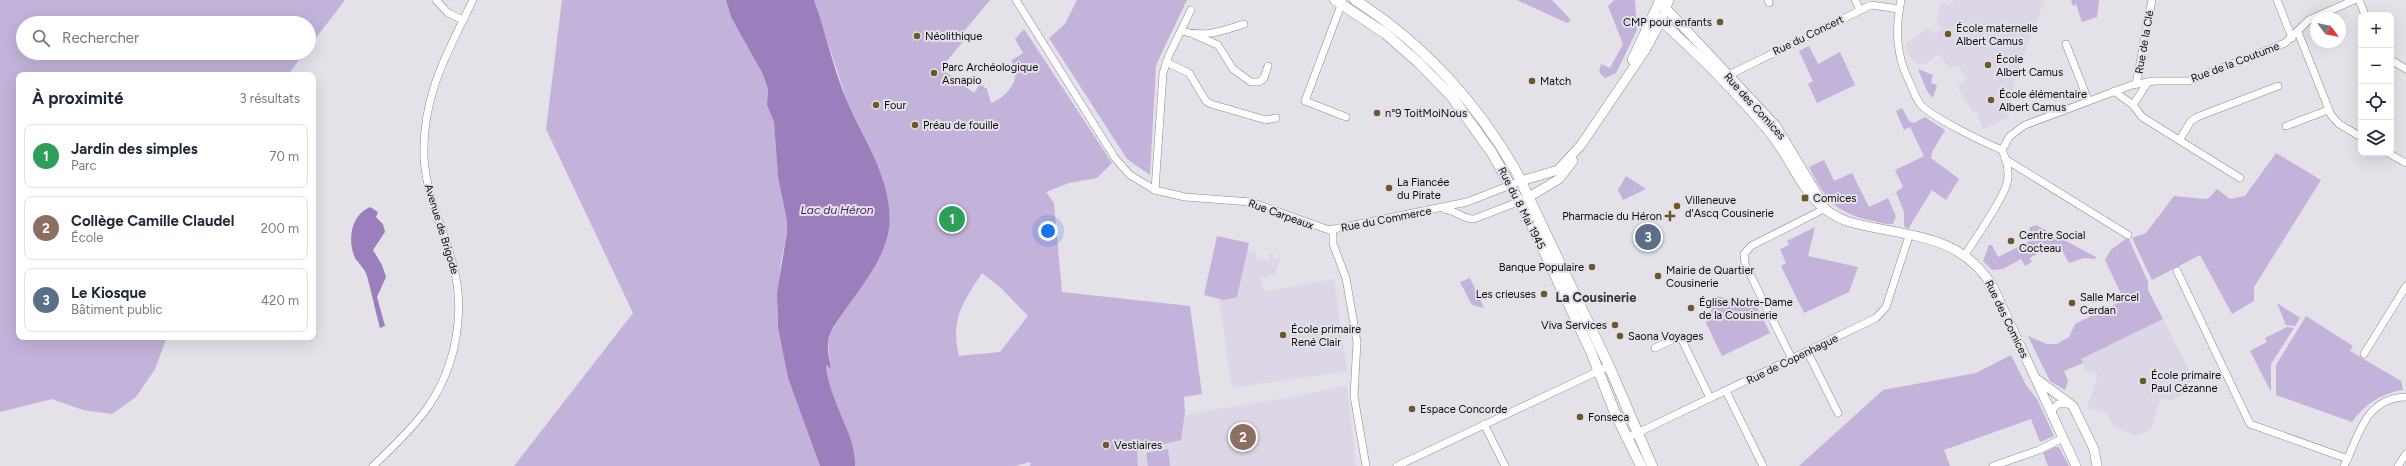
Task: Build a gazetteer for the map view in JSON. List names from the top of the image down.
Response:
{
  "streets": {
    "main road": ["Rue du 8 Mai 1945"],
    "street": [
      "Rue du Concert",
      "Rue de la Clé",
      "Rue de la Coutume",
      "Rue des Comices",
      "Rue Carpeaux",
      "Rue du Commerce",
      "Avenue de Brigode",
      "Rue de Copenhague"
    ]
  },
  "crossings": [
    ["Rue du Concert", "Rue des Comices"],
    ["Rue de la Clé", "Rue de la Coutume"],
    ["Rue des Comices", "Rue de Copenhague"],
    ["Rue du 8 Mai 1945", "Rue du Commerce"],
    ["Rue du 8 Mai 1945", "Rue de Copenhague"],
    ["Rue Carpeaux", "Rue du Commerce"]
  ],
  "districts": ["La Cousinerie"],
  "water": ["Lac du Héron"],
  "places": {
    "other": [
      "CMP pour enfants",
      "École maternelle Albert Camus",
      "Néolithique",
      "École Albert Camus",
      "Parc Archéologique Asnapio",
      "Match",
      "École élémentaire Albert Camus",
      "Four",
      "n°9 ToitMoiNous",
      "Préau de fouille",
      "La Fiancée du Pirate",
      "Villeneuve d'Ascq Cousinerie",
      "Centre Social Cocteau",
      "Banque Populaire",
      "Mairie de Quartier Cousinerie",
      "Les crieuses",
      "Salle Marcel Cerdan",
      "Église Notre-Dame de la Cousinerie",
      "Viva Services",
      "École primaire René Clair",
      "Saona Voyages",
      "École primaire Paul Cézanne",
      "Espace Concorde",
      "Fonseca",
      "Vestiaires"
    ],
    "transit": ["Comices"],
    "health": ["Pharmacie du Héron"]
  },
  "north": "bottom right",
  "page": {
    "map_buttons": ["+", "−"],
    "search": "Rechercher",
    "heading": ["À proximité", "3 résultats"],
    "list": [
      {
        "mark": "1",
        "name": "Jardin des simples",
        "note": "Parc",
        "value": "70 m"
      },
      {
        "mark": "2",
        "name": "Collège Camille Claudel",
        "note": "École",
        "value": "200 m"
      },
      {
        "mark": "3",
        "name": "Le Kiosque",
        "note": "Bâtiment public",
        "value": "420 m"
      }
    ],
    "pins": ["1", "3", "2"]
  }
}
